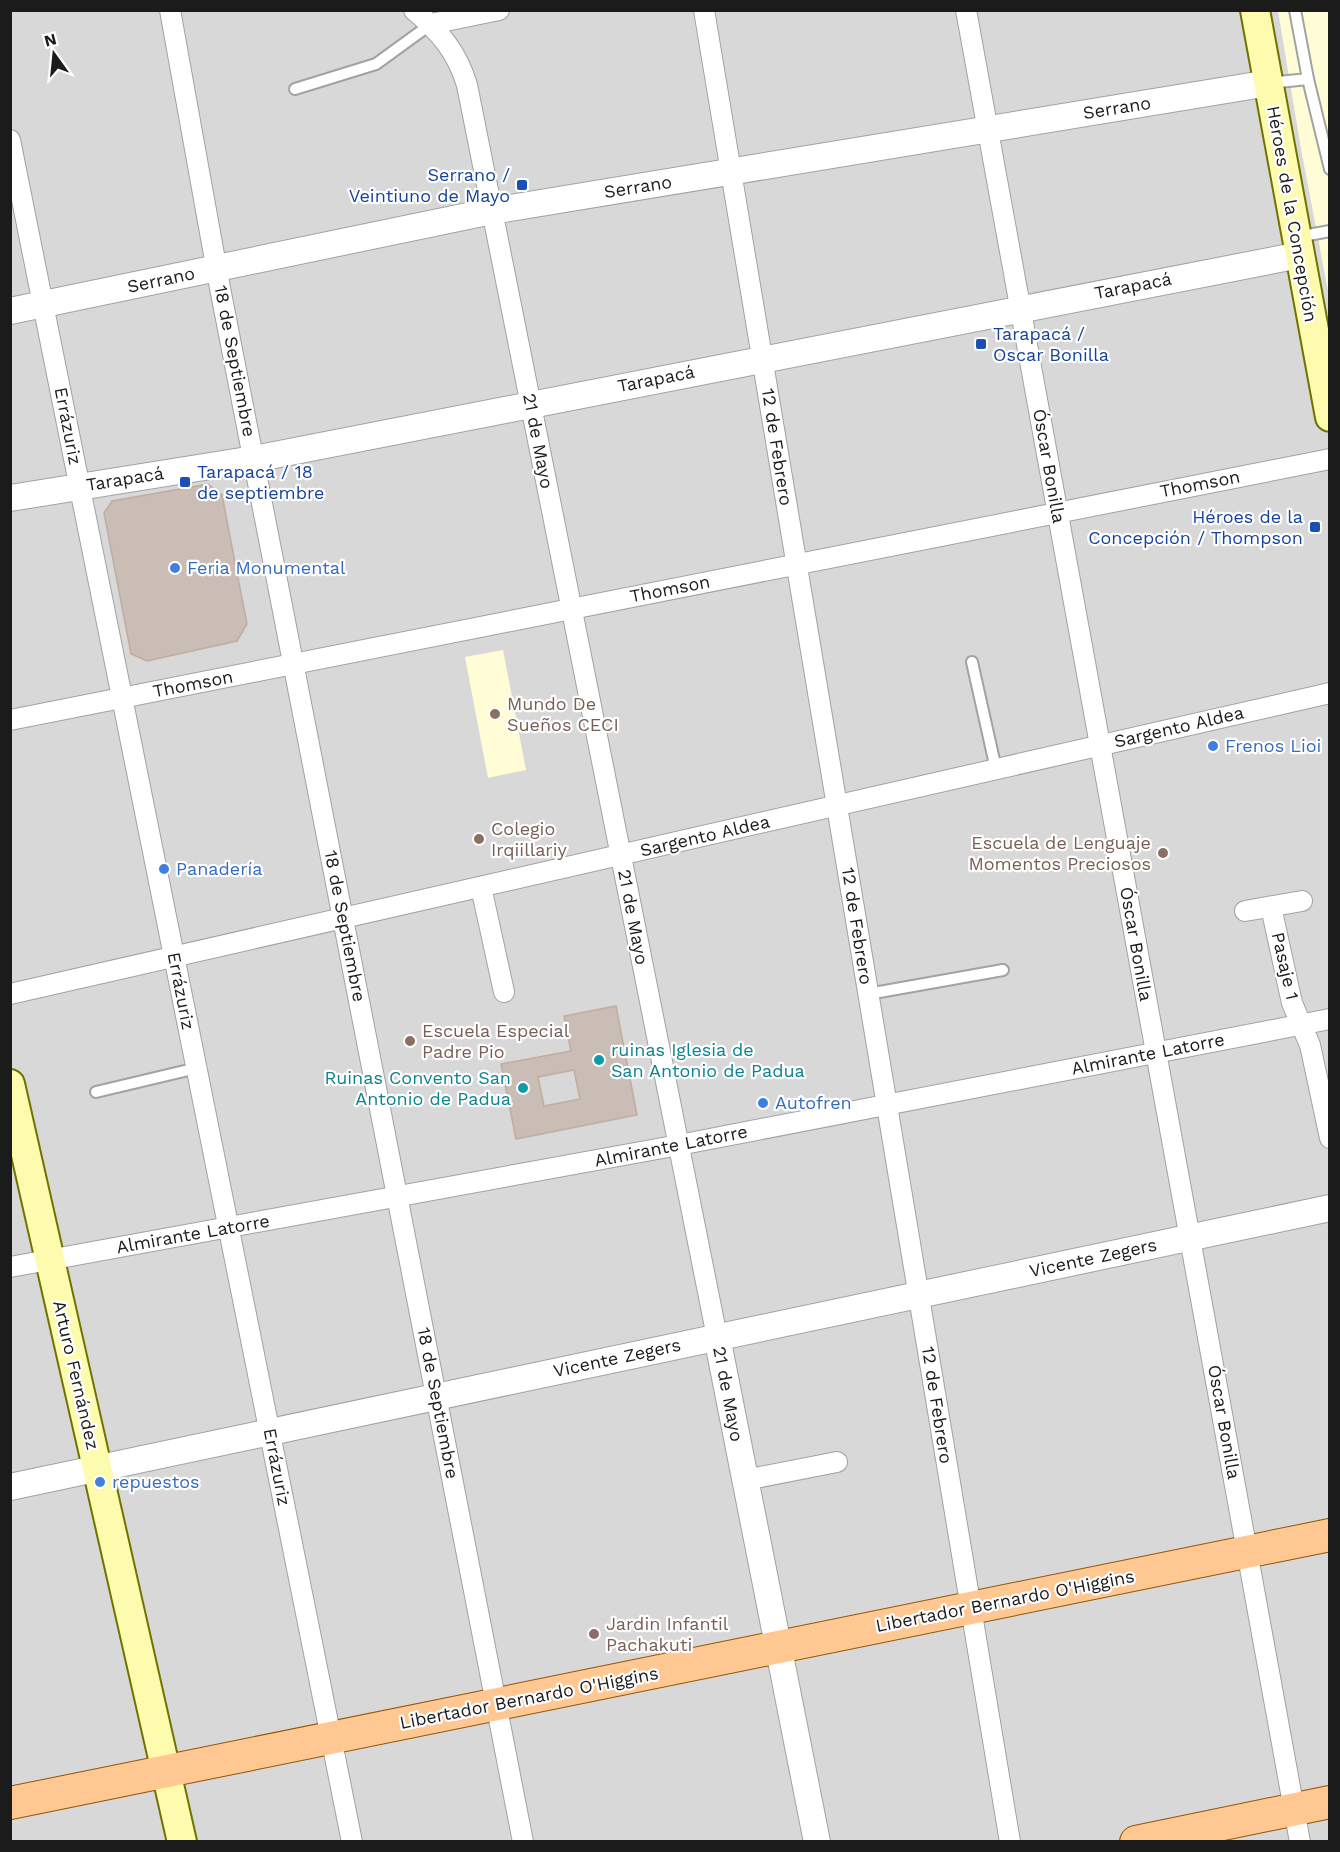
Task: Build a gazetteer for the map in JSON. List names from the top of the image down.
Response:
{
  "streets": {
    "main road": ["Héroes de la Concepción", "Arturo Fernández", "Libertador Bernardo O'Higgins"],
    "street": [
      "Serrano",
      "Tarapacá",
      "18 de Septiembre",
      "Errázuriz",
      "21 de Mayo",
      "12 de Febrero",
      "Óscar Bonilla",
      "Thomson",
      "Sargento Aldea",
      "Pasaje 1",
      "Almirante Latorre",
      "Vicente Zegers"
    ]
  },
  "crossings": [
    ["Serrano", "Héroes de la Concepción"],
    ["Serrano", "18 de Septiembre"],
    ["Serrano", "Errázuriz"],
    ["Serrano", "21 de Mayo"],
    ["Serrano", "12 de Febrero"],
    ["Serrano", "Óscar Bonilla"],
    ["Héroes de la Concepción", "Tarapacá"],
    ["Tarapacá", "18 de Septiembre"],
    ["Tarapacá", "Errázuriz"],
    ["Tarapacá", "21 de Mayo"],
    ["Tarapacá", "12 de Febrero"],
    ["Tarapacá", "Óscar Bonilla"],
    ["18 de Septiembre", "Thomson"],
    ["18 de Septiembre", "Sargento Aldea"],
    ["18 de Septiembre", "Almirante Latorre"],
    ["18 de Septiembre", "Vicente Zegers"],
    ["18 de Septiembre", "Libertador Bernardo O'Higgins"],
    ["Errázuriz", "Thomson"],
    ["Errázuriz", "Sargento Aldea"],
    ["Errázuriz", "Almirante Latorre"],
    ["Errázuriz", "Vicente Zegers"],
    ["Errázuriz", "Libertador Bernardo O'Higgins"],
    ["21 de Mayo", "Thomson"],
    ["21 de Mayo", "Sargento Aldea"],
    ["21 de Mayo", "Almirante Latorre"],
    ["21 de Mayo", "Vicente Zegers"],
    ["21 de Mayo", "Libertador Bernardo O'Higgins"],
    ["12 de Febrero", "Thomson"],
    ["12 de Febrero", "Sargento Aldea"],
    ["12 de Febrero", "Almirante Latorre"],
    ["12 de Febrero", "Vicente Zegers"],
    ["12 de Febrero", "Libertador Bernardo O'Higgins"],
    ["Óscar Bonilla", "Thomson"],
    ["Óscar Bonilla", "Sargento Aldea"],
    ["Óscar Bonilla", "Almirante Latorre"],
    ["Óscar Bonilla", "Vicente Zegers"],
    ["Óscar Bonilla", "Libertador Bernardo O'Higgins"],
    ["Pasaje 1", "Almirante Latorre"],
    ["Almirante Latorre", "Arturo Fernández"],
    ["Vicente Zegers", "Arturo Fernández"],
    ["Arturo Fernández", "Libertador Bernardo O'Higgins"]
  ],
  "places": {
    "transit": [
      "Serrano / Veintiuno de Mayo",
      "Tarapacá / Oscar Bonilla",
      "Tarapacá / 18 de septiembre",
      "Héroes de la Concepción / Thompson"
    ],
    "other": [
      "Feria Monumental",
      "Mundo De Sueños CECI",
      "Frenos Lioi",
      "Colegio Irqiillariy",
      "Escuela de Lenguaje Momentos Preciosos",
      "Panadería",
      "Escuela Especial Padre Pio",
      "ruinas Iglesia de San Antonio de Padua",
      "Ruinas Convento San Antonio de Padua",
      "Autofren",
      "repuestos",
      "Jardin Infantil Pachakuti"
    ]
  },
  "north": "top"
}
